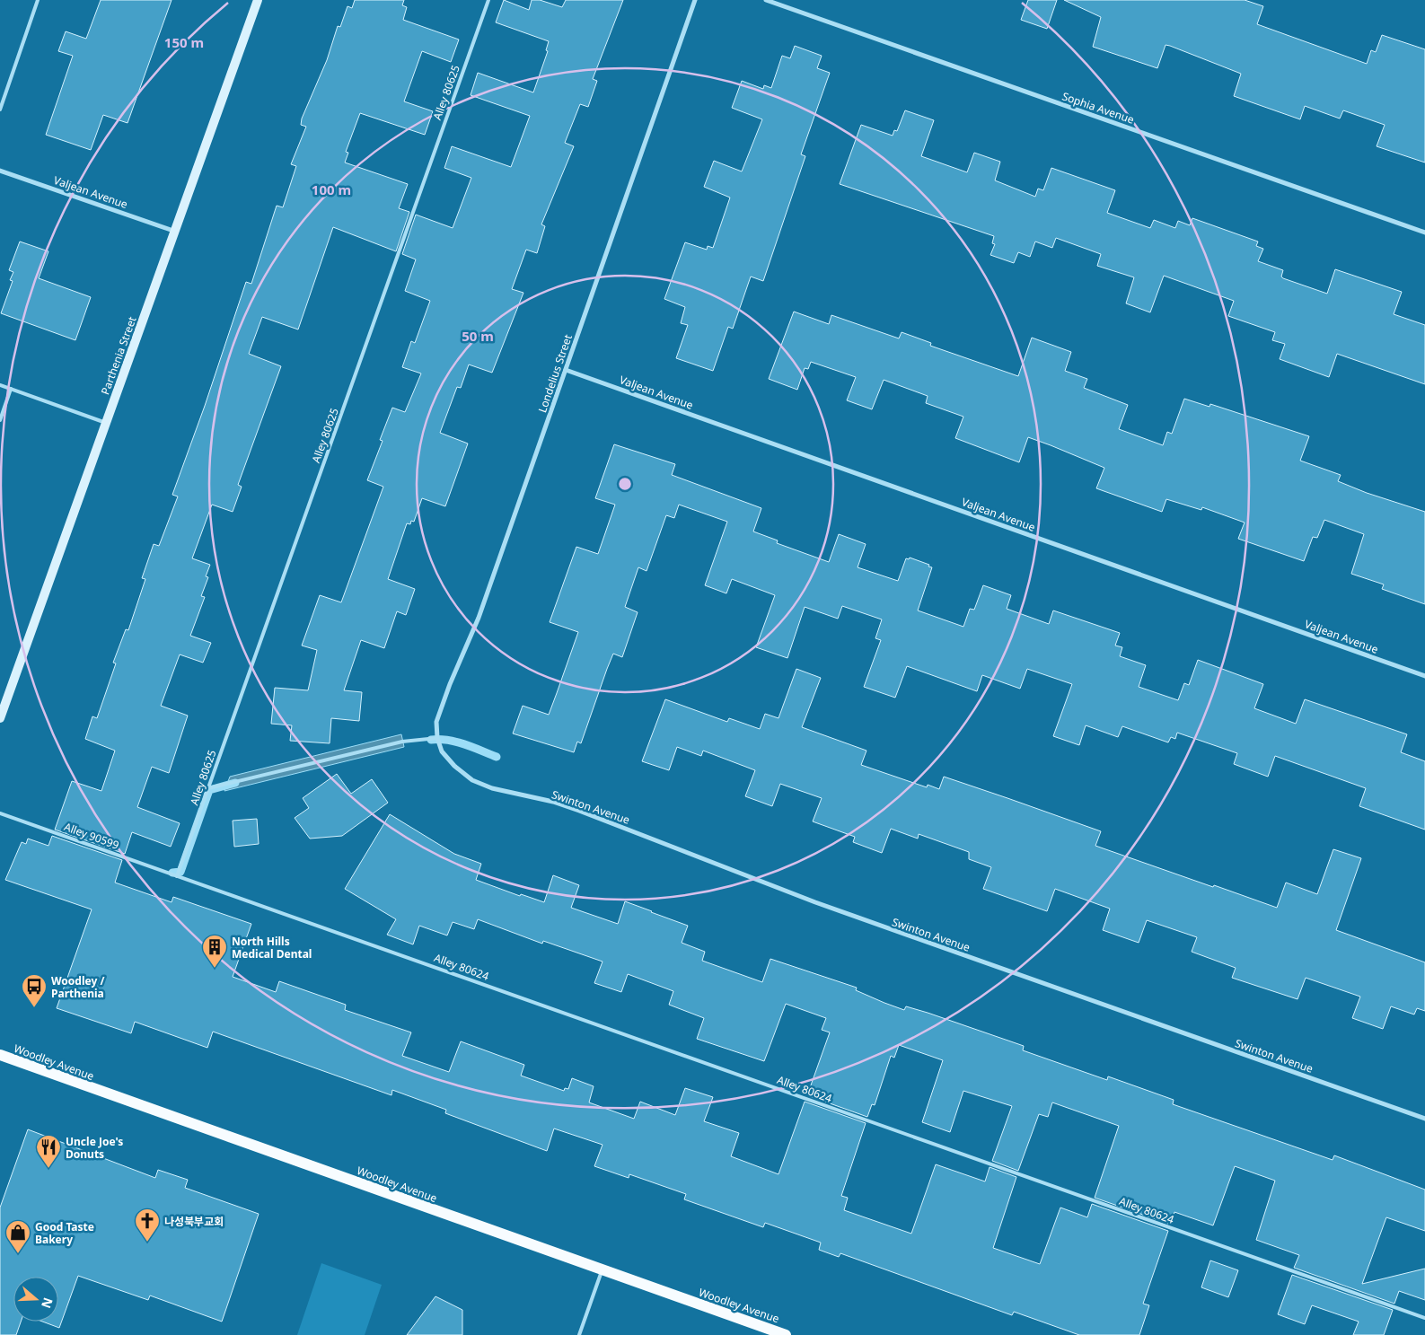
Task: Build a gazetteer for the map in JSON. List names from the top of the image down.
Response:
{
  "streets": {
    "main road": ["Parthenia Street", "Woodley Avenue"],
    "street": [
      "Sophia Avenue",
      "Valjean Avenue",
      "Londelius Street",
      "Swinton Avenue"
    ],
    "lane": ["Alley 80625", "Alley 90599", "Alley 80624"]
  },
  "crossings": [
    ["Alley 80625", "Alley 90599"],
    ["Alley 80625", "Alley 80624"],
    ["Valjean Avenue", "Parthenia Street"],
    ["Valjean Avenue", "Londelius Street"],
    ["Londelius Street", "Swinton Avenue"],
    ["Alley 90599", "Alley 80624"]
  ],
  "places": {
    "building": ["North Hills Medical Dental"],
    "bus stop": ["Woodley / Parthenia"],
    "restaurant": ["Uncle Joe's Donuts"],
    "church": ["나성북부교회"],
    "shop": ["Good Taste Bakery"]
  },
  "north": "right",
  "rings": ["150 m", "100 m", "50 m"]
}
